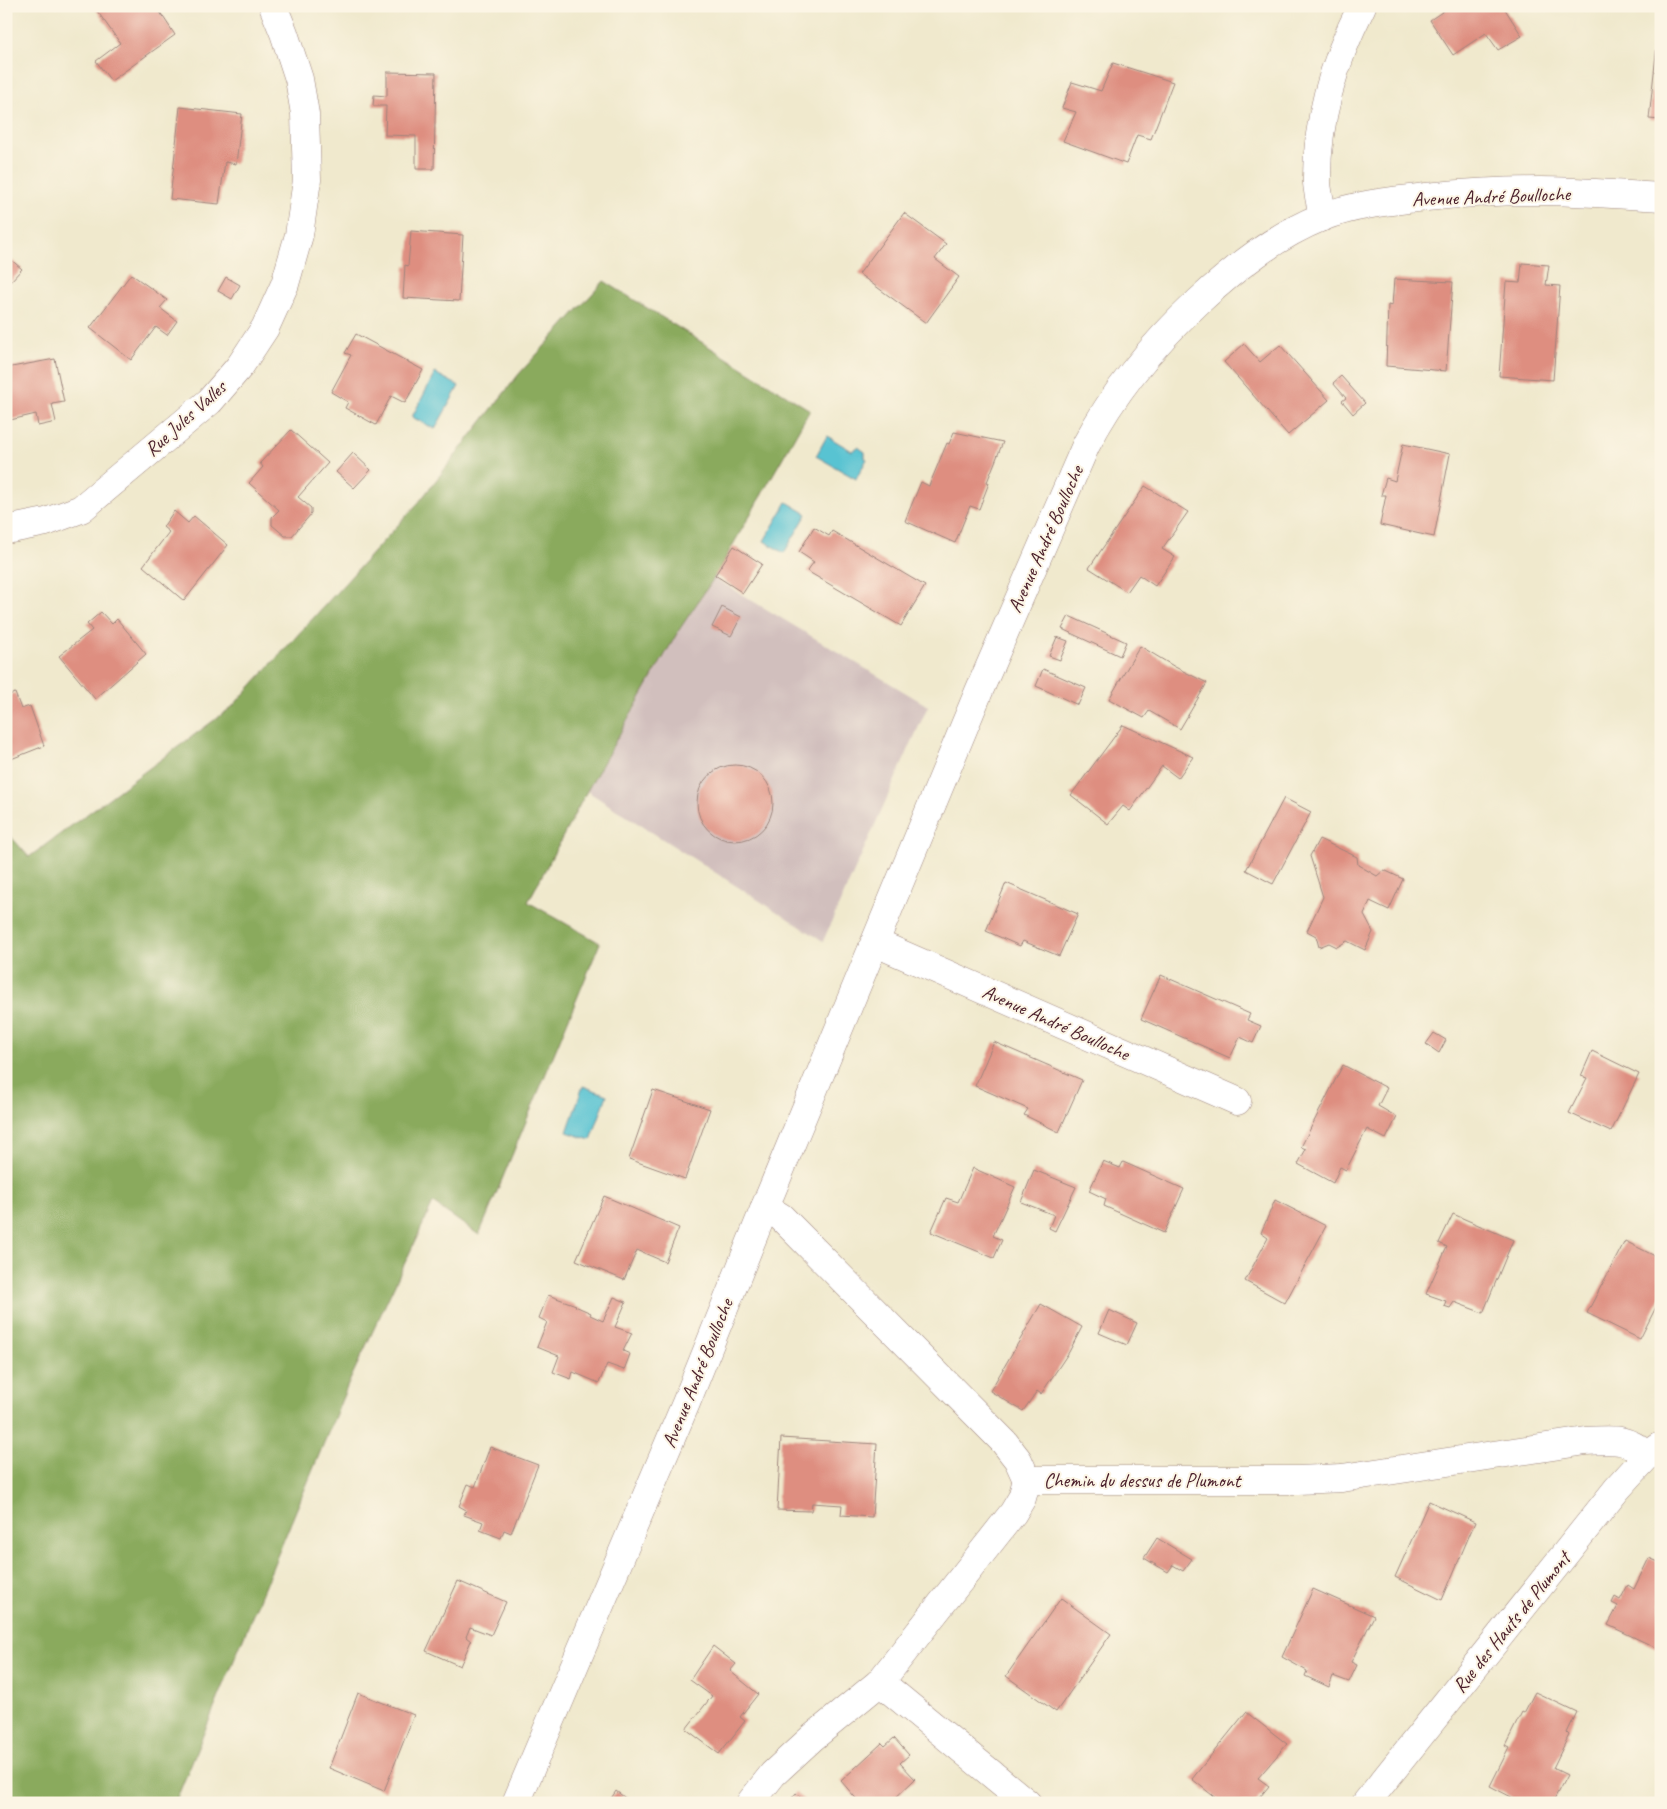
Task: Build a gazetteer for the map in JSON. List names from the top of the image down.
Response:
{
  "streets": {
    "street": [
      "Avenue André Boulloche",
      "Rue Jules Valles",
      "Chemin du dessus de Plumont",
      "Rue des Hauts de Plumont"
    ]
  },
  "crossings": [
    ["Chemin du dessus de Plumont", "Rue des Hauts de Plumont"]
  ]
}
